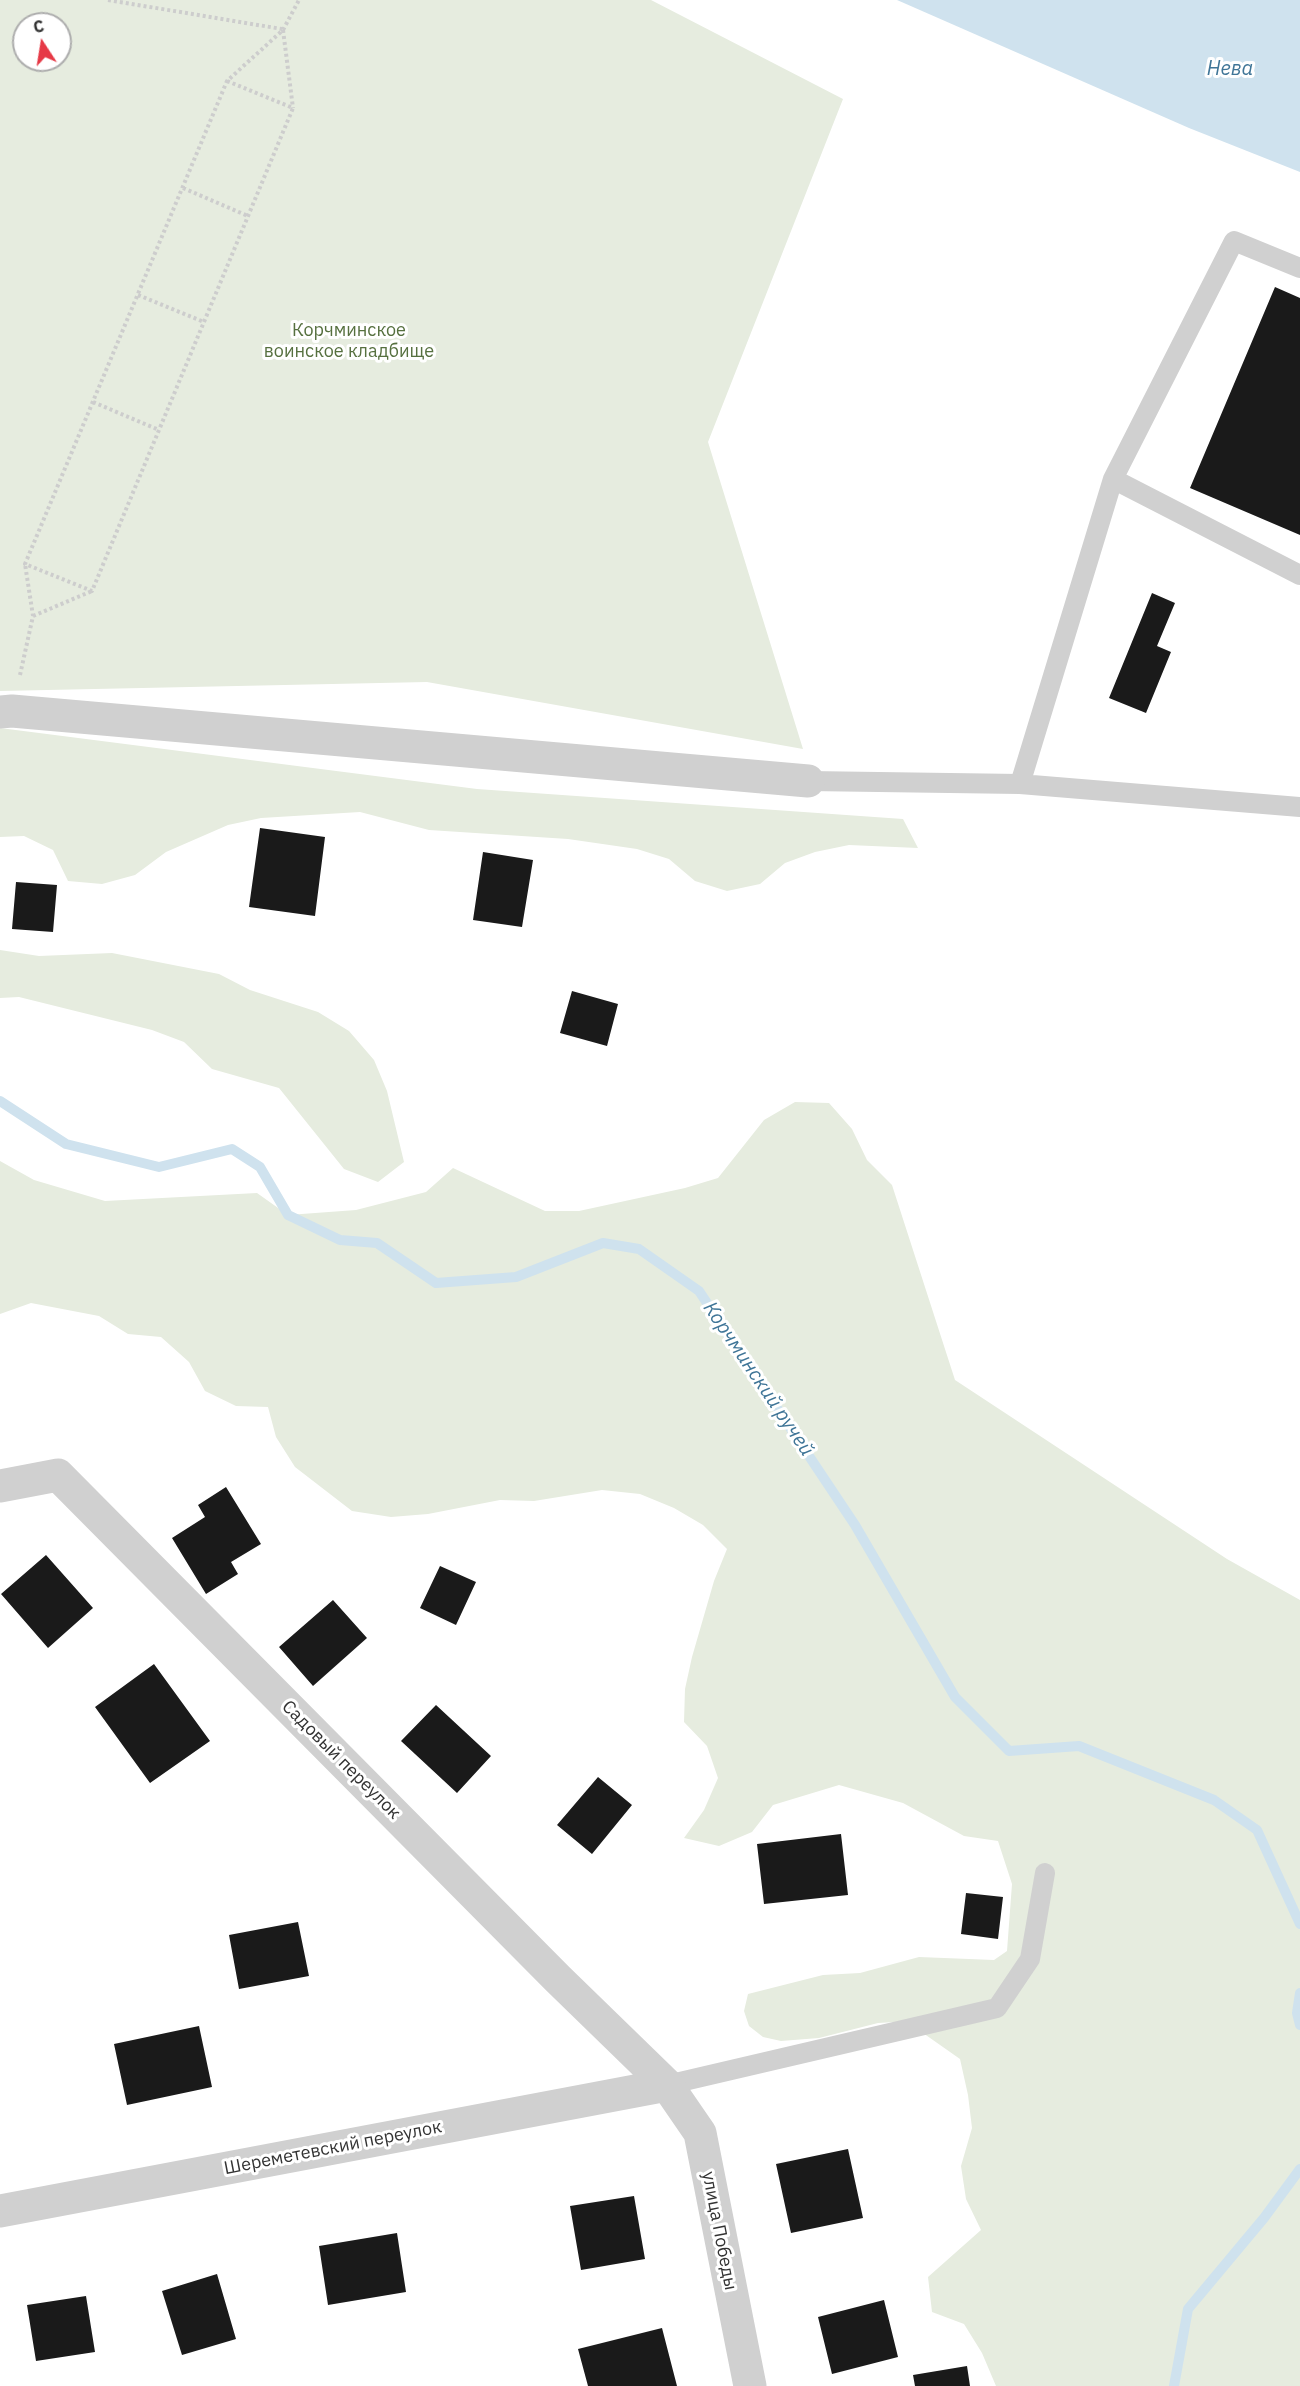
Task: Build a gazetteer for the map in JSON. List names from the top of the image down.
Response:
{
  "streets": {
    "street": ["Садовый переулок", "Шереметевский переулок", "улица Победы"]
  },
  "crossings": [
    ["Садовый переулок", "Шереметевский переулок"],
    ["Садовый переулок", "улица Победы"],
    ["Шереметевский переулок", "улица Победы"]
  ],
  "water": ["Нева", "Корчминский ручей"],
  "parks": ["Корчминское воинское кладбище"],
  "north": "top"
}
